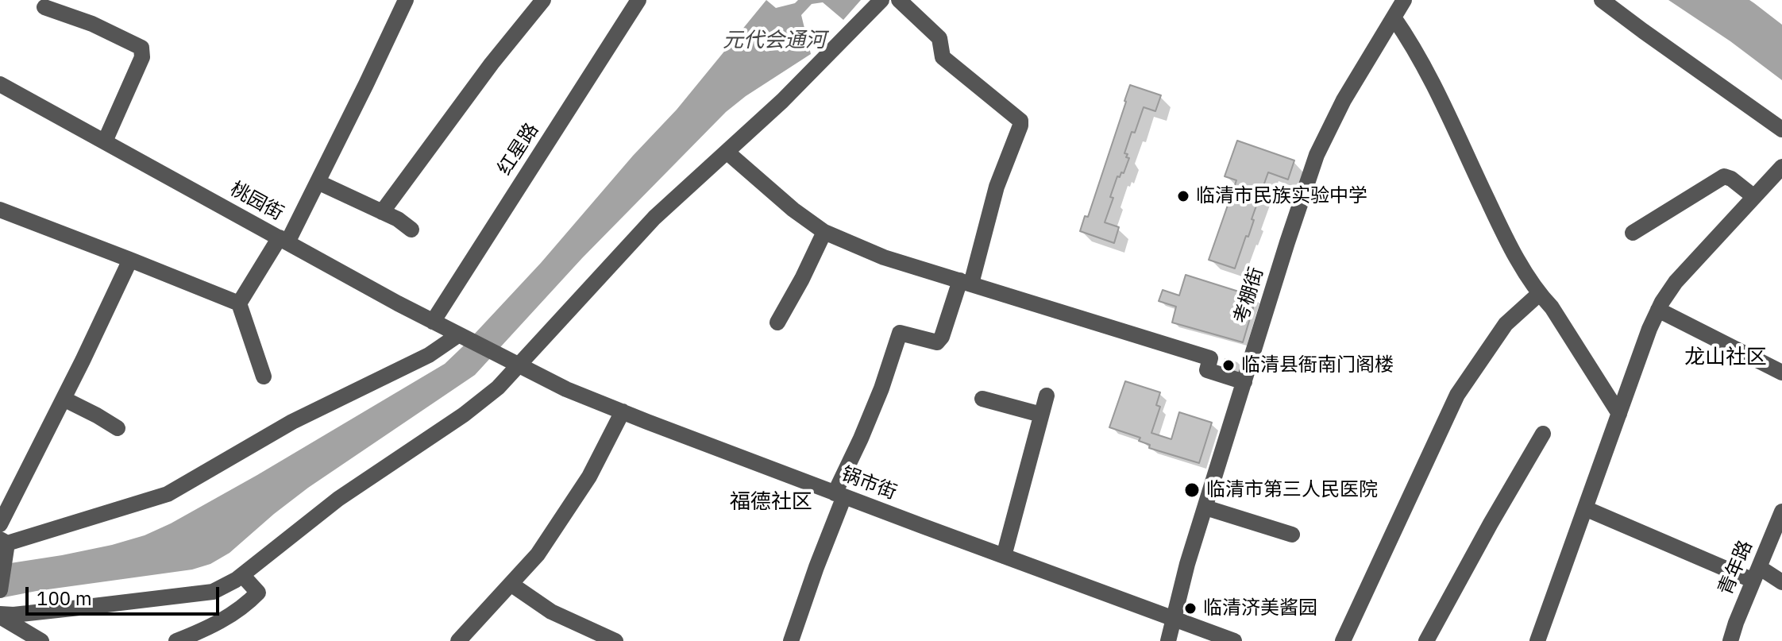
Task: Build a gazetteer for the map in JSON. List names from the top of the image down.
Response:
{
  "streets": {
    "street": [
      "红星路",
      "桃园街",
      "考棚街",
      "锅市街",
      "青年路"
    ]
  },
  "crossings": [
    ["红星路", "桃园街"],
    ["桃园街", "锅市街"],
    ["考棚街", "锅市街"]
  ],
  "districts": ["龙山社区", "福德社区"],
  "water": ["元代会通河"],
  "places": [
    "临清市民族实验中学",
    "临清县衙南门阁楼",
    "临清市第三人民医院",
    "临清济美酱园"
  ],
  "scale_bar": "100 m"
}
